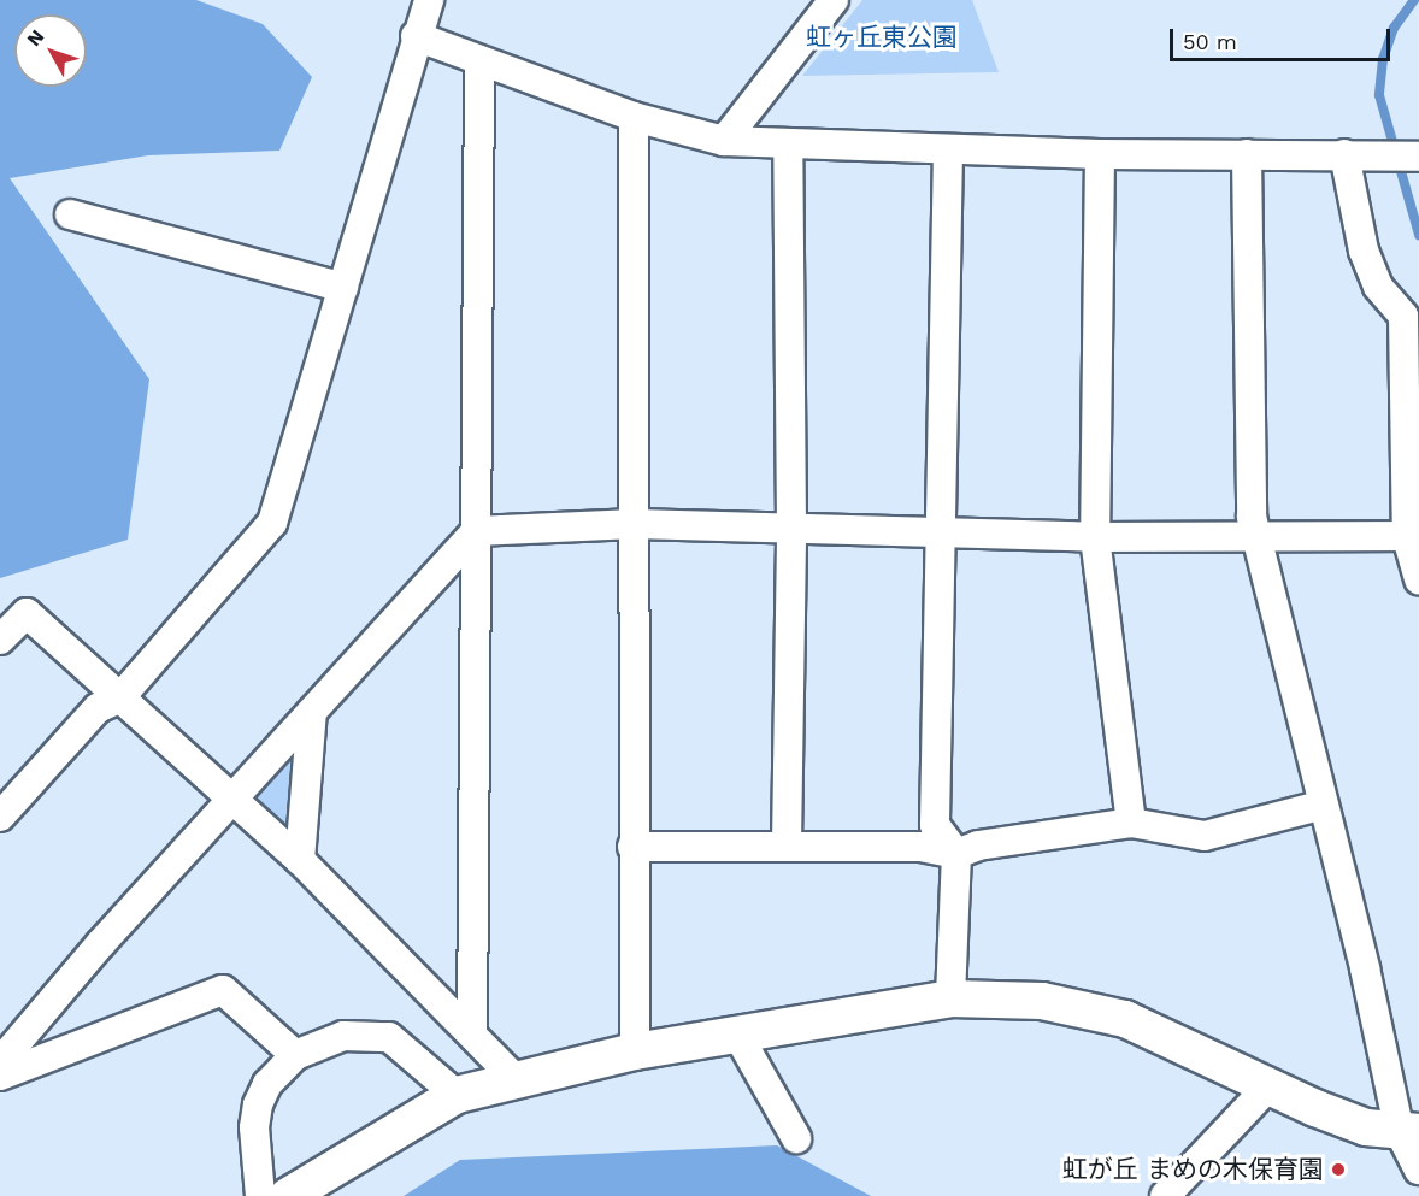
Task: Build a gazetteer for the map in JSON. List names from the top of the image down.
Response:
{
  "parks": ["虹ヶ丘東公園"],
  "places": ["虹が丘 まめの木保育園"],
  "scale_bar": "50 m",
  "north": "top left"
}
